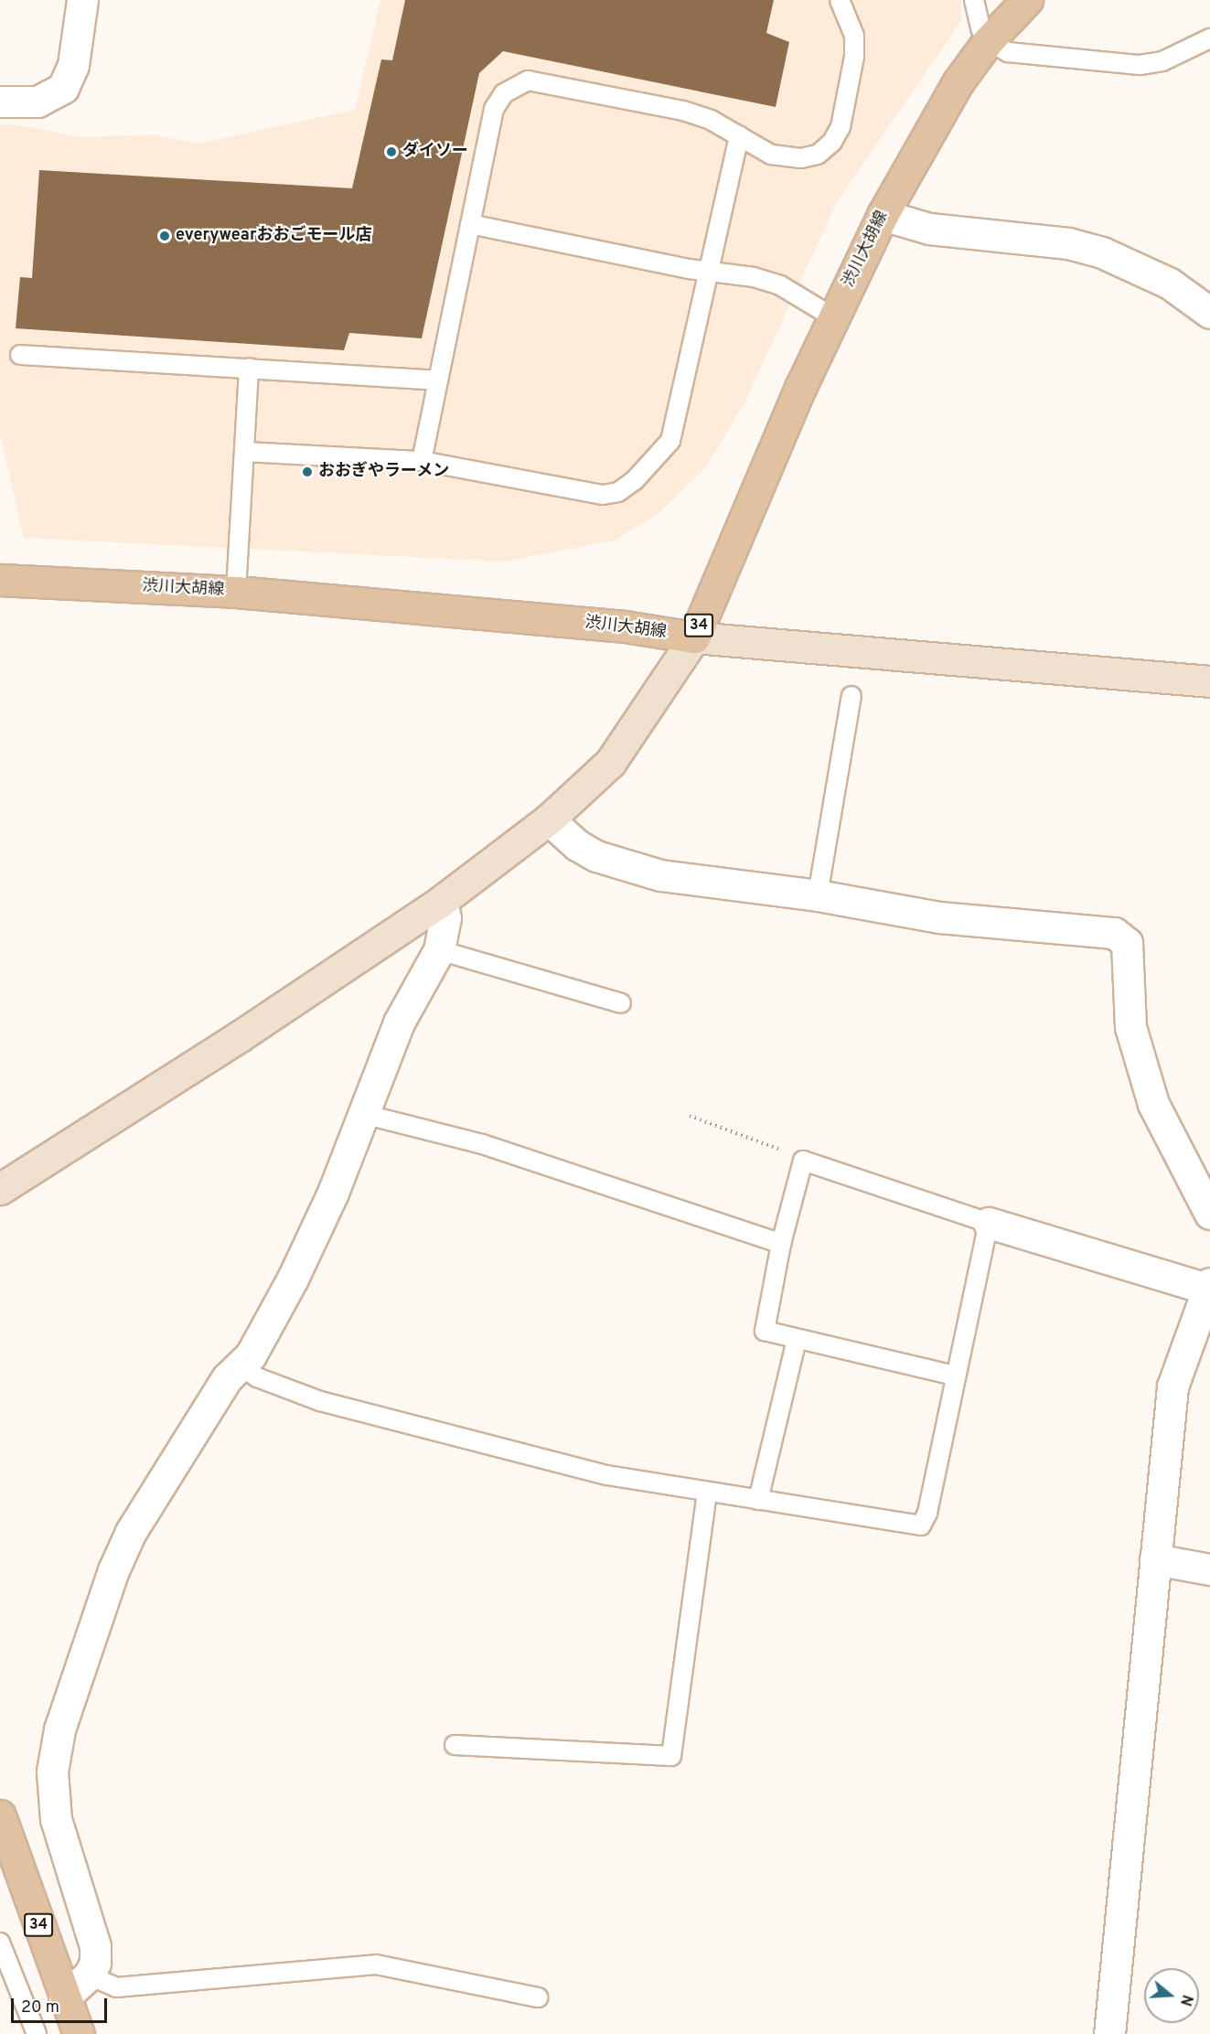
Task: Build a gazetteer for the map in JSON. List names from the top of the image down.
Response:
{
  "streets": {
    "main road": ["渋川大胡線", "34"]
  },
  "places": ["ダイソー", "everywearおおごモール店", "おおぎやラーメン"],
  "scale_bar": "20 m",
  "north": "right"
}
